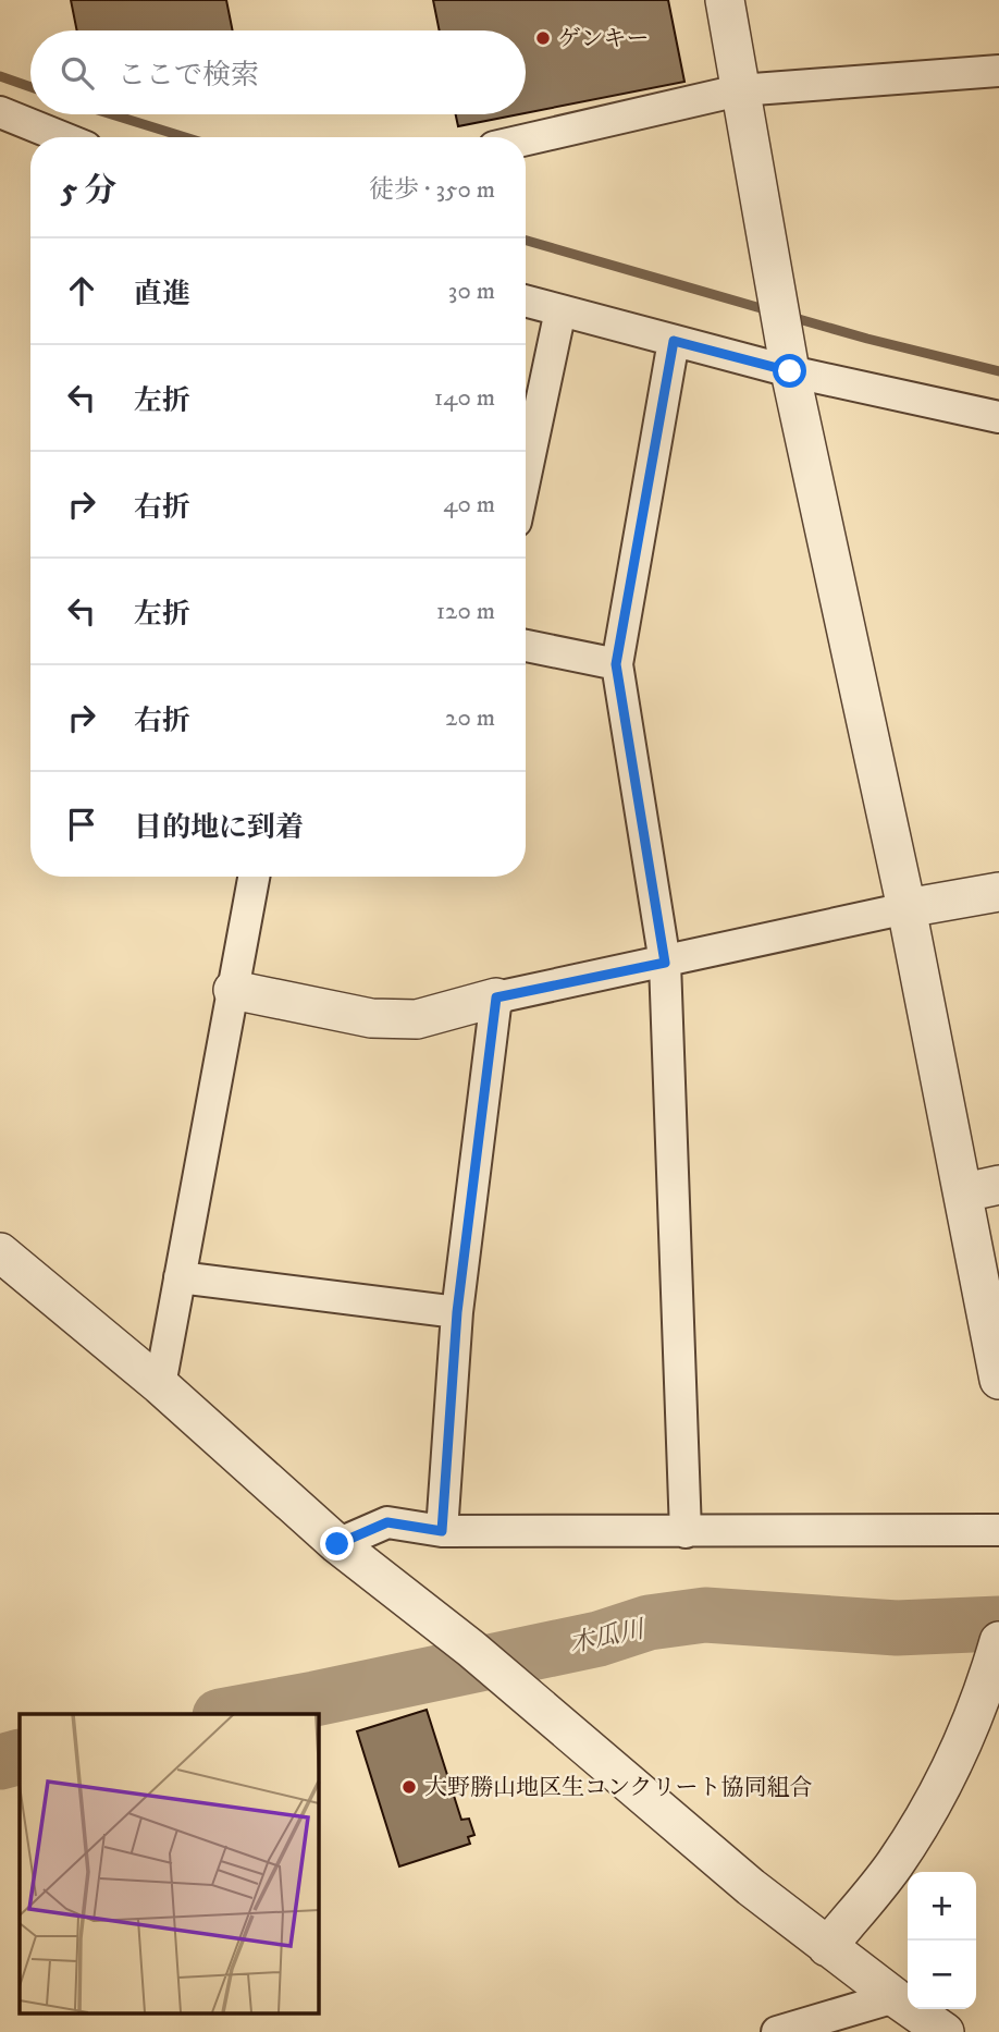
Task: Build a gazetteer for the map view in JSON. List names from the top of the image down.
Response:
{
  "water": ["木瓜川"],
  "places": ["ゲンキー", "大野勝山地区生コンクリート協同組合"],
  "page": {
    "search": "ここで検索",
    "heading": ["5 分", "徒歩 · 350 m"],
    "list": [
      ["直進", "30 m"],
      ["左折", "140 m"],
      ["右折", "40 m"],
      ["左折", "120 m"],
      ["右折", "20 m"],
      "目的地に到着"
    ],
    "map_buttons": ["+", "−"]
  }
}
